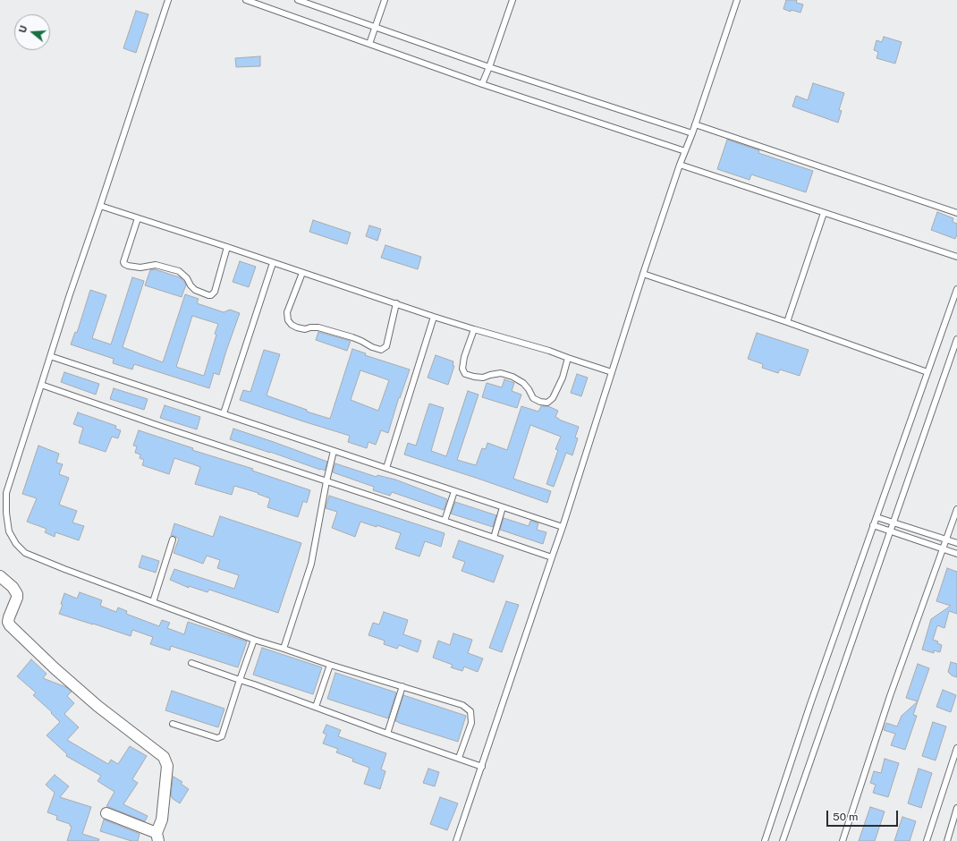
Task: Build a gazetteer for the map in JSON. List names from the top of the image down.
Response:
{
  "scale_bar": "50 m",
  "north": "left"
}
